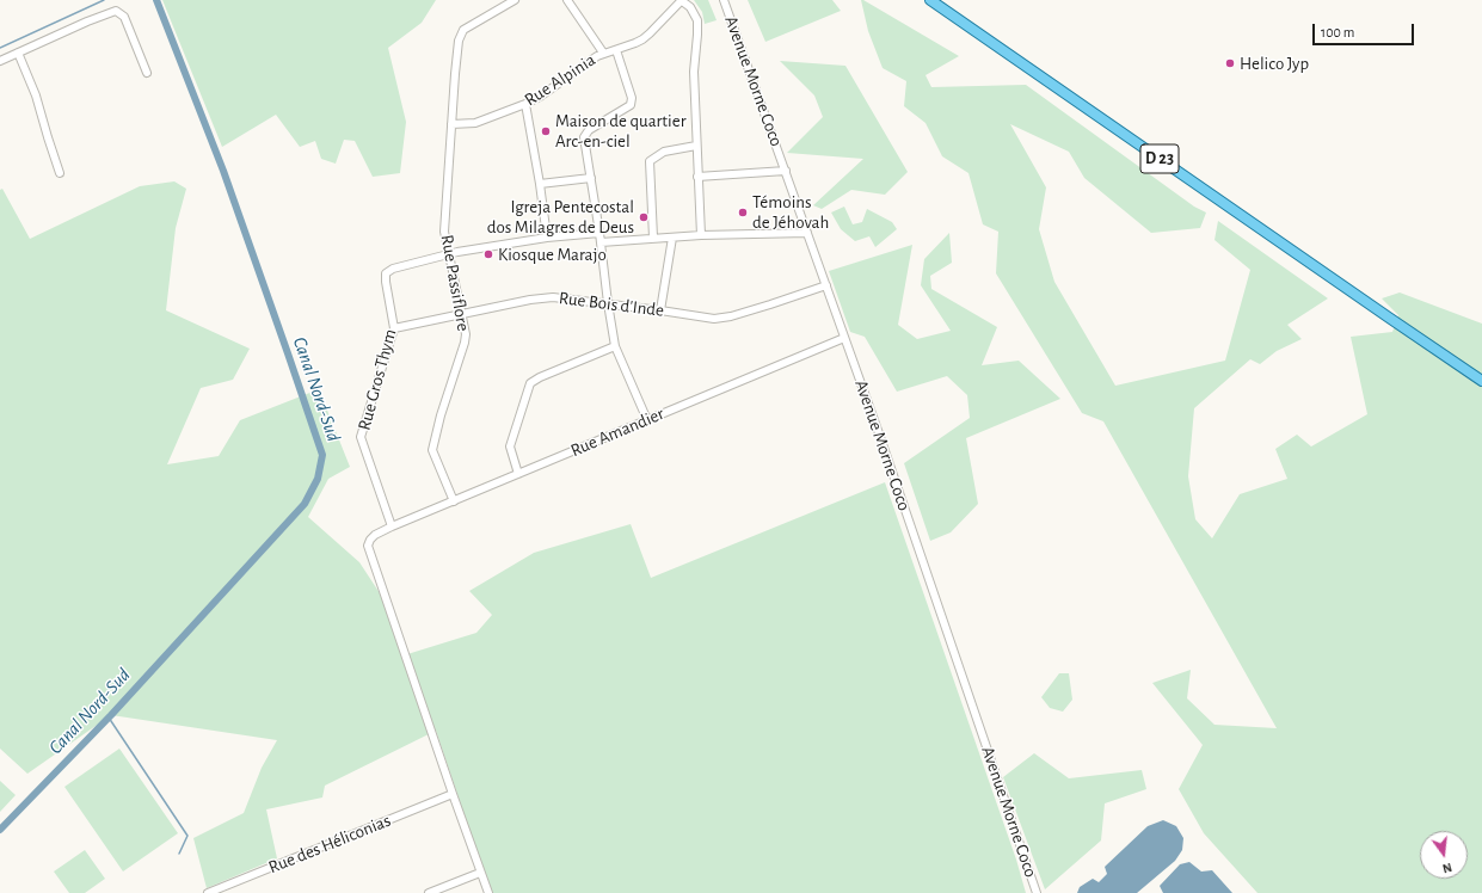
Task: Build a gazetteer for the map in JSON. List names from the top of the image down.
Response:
{
  "streets": {
    "main road": ["D 23"],
    "street": [
      "Rue Alpinia",
      "Avenue Morne Coco",
      "Rue Passiflore",
      "Rue Bois d'Inde",
      "Rue Gros Thym",
      "Rue Amandier",
      "Rue des Héliconias"
    ]
  },
  "crossings": [
    ["Rue Alpinia", "Rue Passiflore"],
    ["Avenue Morne Coco", "Rue Bois d'Inde"],
    ["Avenue Morne Coco", "Rue Amandier"],
    ["Rue Passiflore", "Rue Bois d'Inde"],
    ["Rue Passiflore", "Rue Gros Thym"],
    ["Rue Passiflore", "Rue Amandier"],
    ["Rue Bois d'Inde", "Rue Gros Thym"],
    ["Rue Gros Thym", "Rue Amandier"],
    ["Rue Amandier", "Rue des Héliconias"]
  ],
  "water": ["Canal Nord-Sud"],
  "places": [
    "Helico Jyp",
    "Maison de quartier Arc-en-ciel",
    "Témoins de Jéhovah",
    "Igreja Pentecostal dos Milagres de Deus",
    "Kiosque Marajo"
  ],
  "scale_bar": "100 m",
  "north": "bottom"
}
